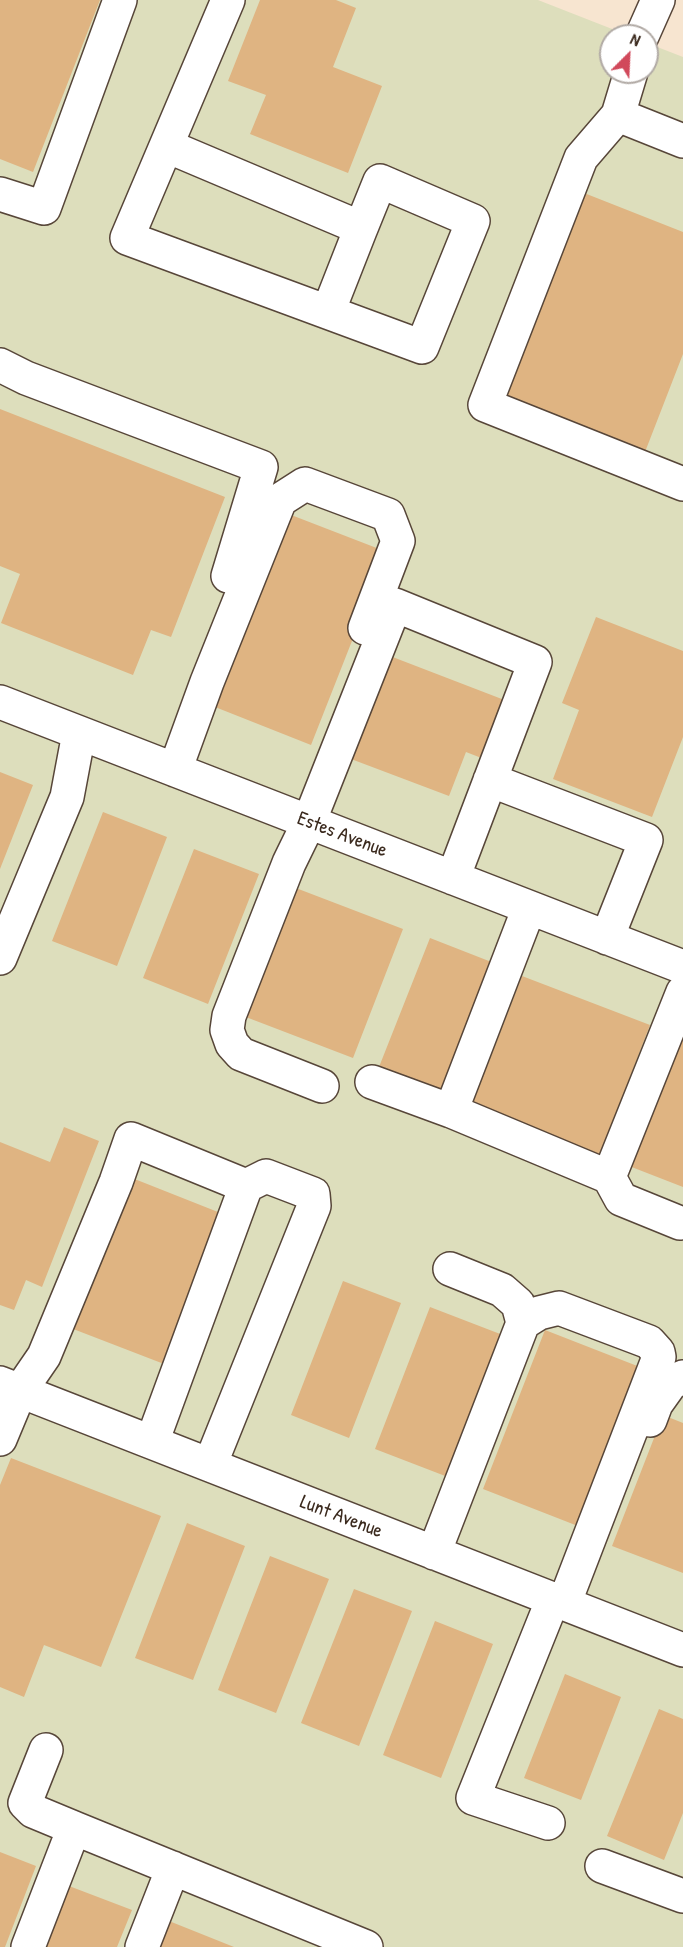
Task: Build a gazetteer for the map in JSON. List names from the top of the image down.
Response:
{
  "streets": {
    "street": ["Estes Avenue", "Lunt Avenue"]
  },
  "north": "top right"
}
